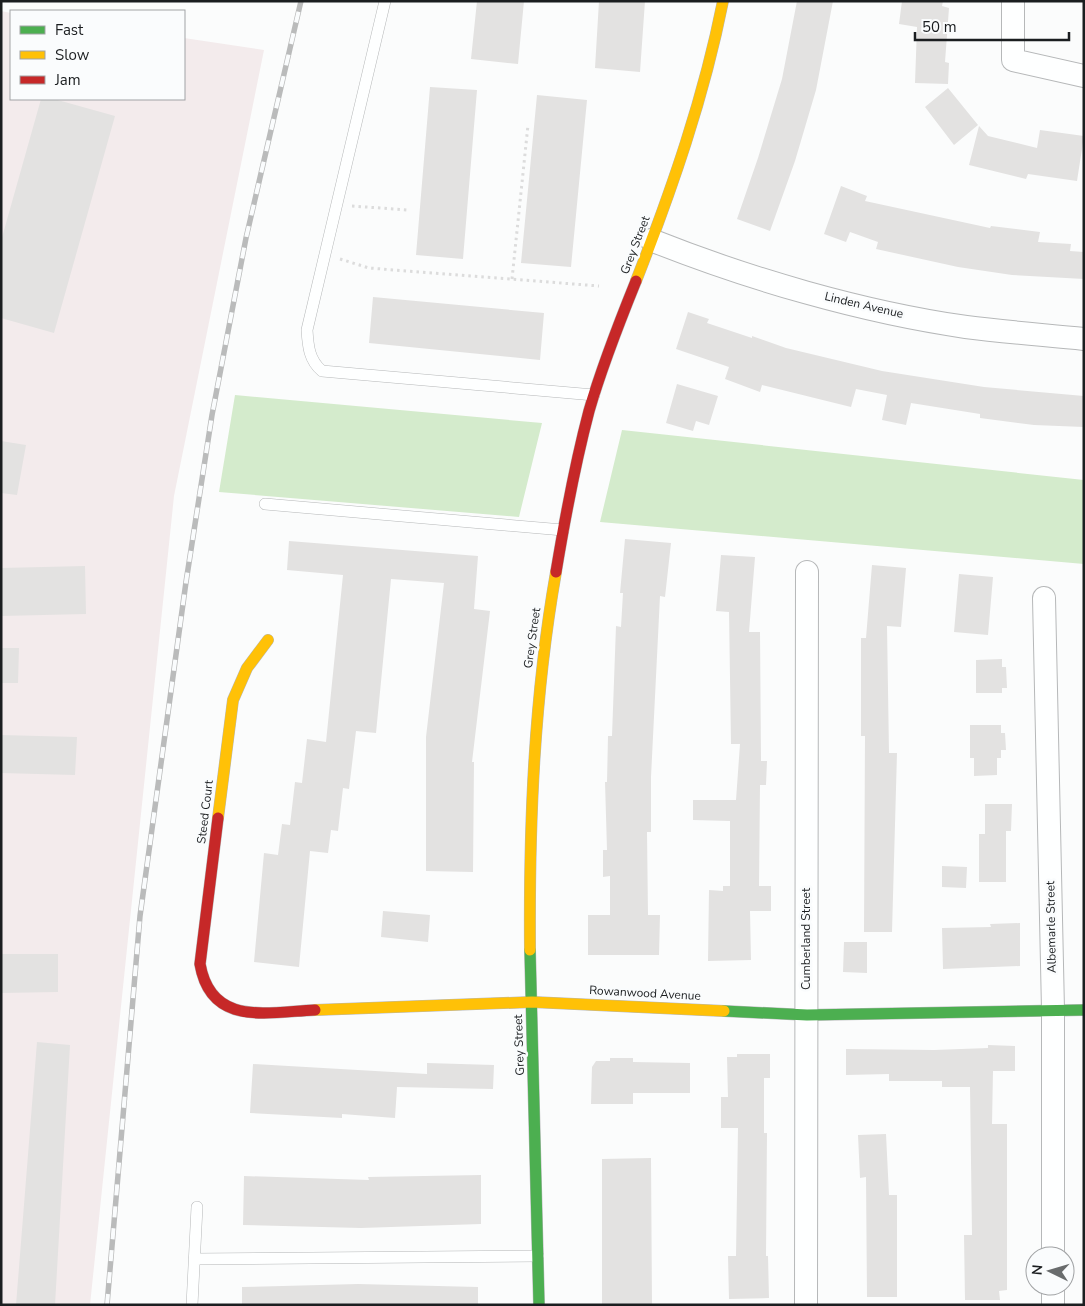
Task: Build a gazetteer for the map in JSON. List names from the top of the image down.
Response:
{
  "streets": {
    "street": [
      "Grey Street",
      "Linden Avenue",
      "Steed Court",
      "Albemarle Street",
      "Cumberland Street",
      "Rowanwood Avenue"
    ]
  },
  "crossings": [
    ["Grey Street", "Linden Avenue"],
    ["Grey Street", "Rowanwood Avenue"],
    ["Steed Court", "Rowanwood Avenue"],
    ["Albemarle Street", "Rowanwood Avenue"],
    ["Cumberland Street", "Rowanwood Avenue"]
  ],
  "legend": ["Fast", "Slow", "Jam"],
  "scale_bar": "50 m",
  "north": "left"
}
